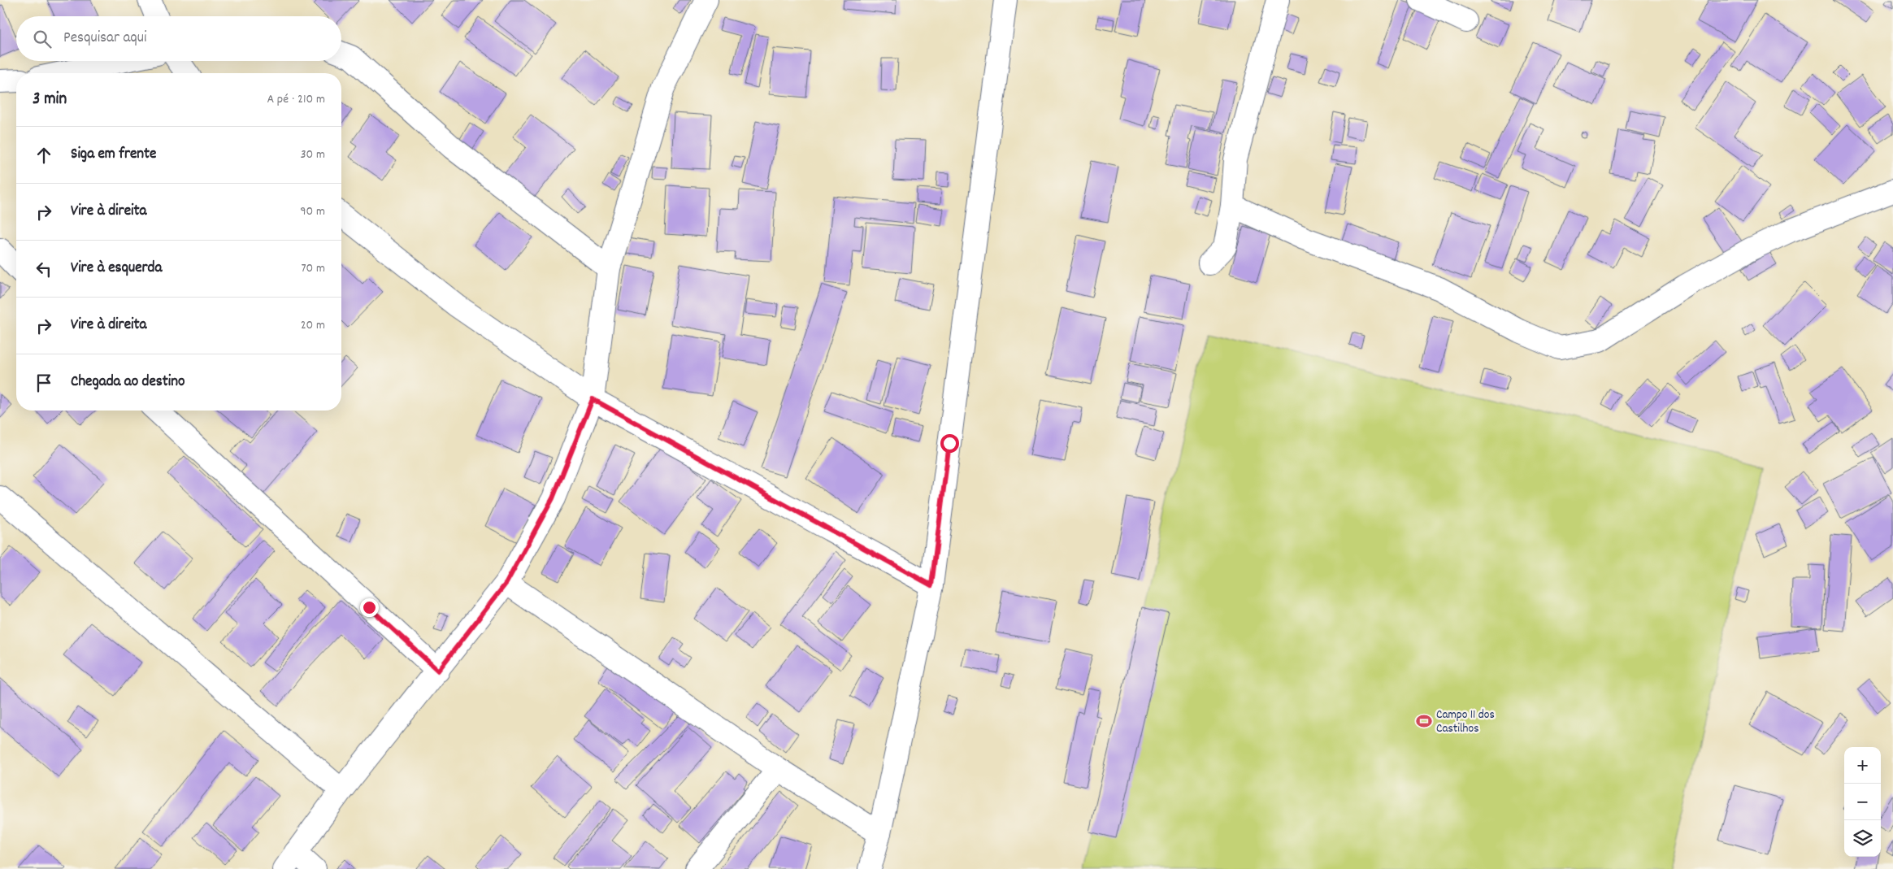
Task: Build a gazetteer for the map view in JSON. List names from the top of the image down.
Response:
{
  "places": {
    "sports": ["Campo 11 dos Castilhos"]
  },
  "page": {
    "search": "Pesquisar aqui",
    "heading": ["3 min", "A pé · 210 m"],
    "list": [
      ["Siga em frente", "30 m"],
      ["Vire à direita", "90 m"],
      ["Vire à esquerda", "70 m"],
      ["Vire à direita", "20 m"],
      "Chegada ao destino"
    ],
    "map_buttons": ["+", "−"]
  }
}
